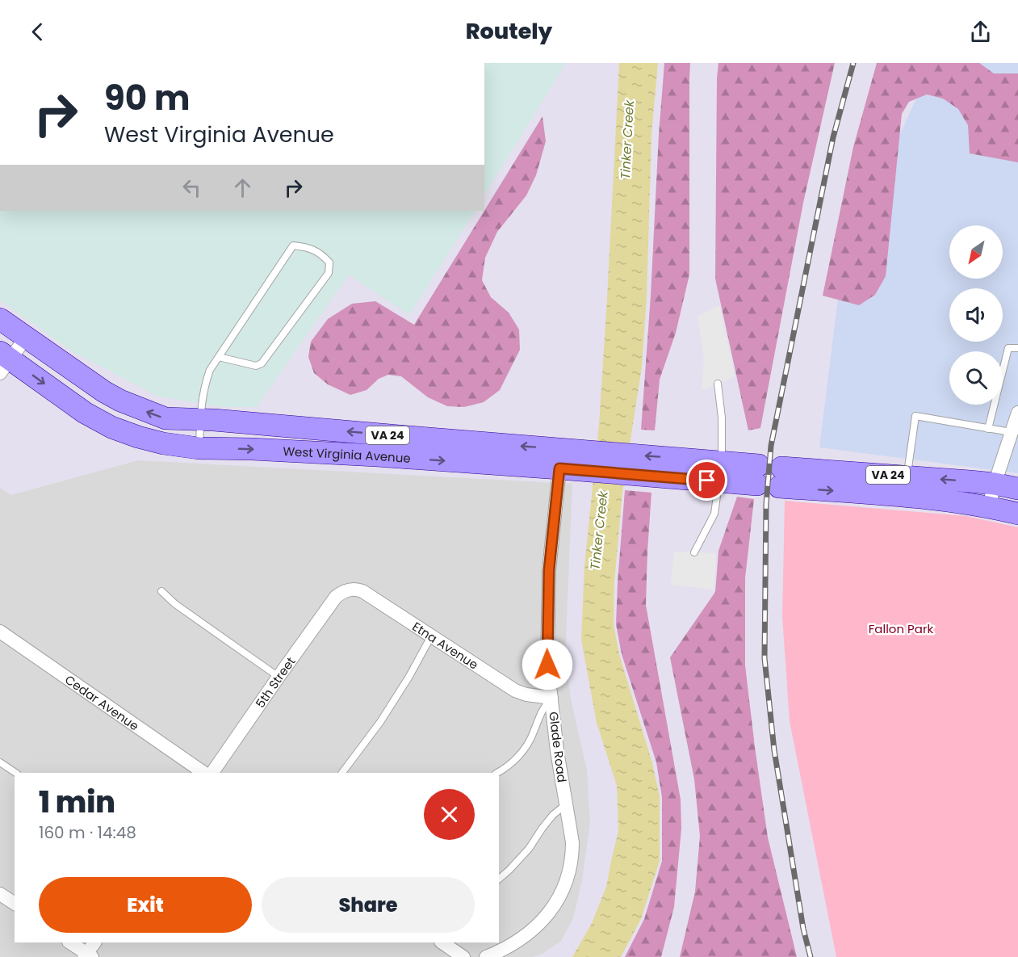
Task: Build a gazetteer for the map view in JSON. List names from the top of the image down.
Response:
{
  "streets": {
    "main road": ["VA 24", "West Virginia Avenue"],
    "street": [
      "Etna Avenue",
      "5th Street",
      "Cedar Avenue",
      "Glade Road"
    ]
  },
  "crossings": [
    ["VA 24", "West Virginia Avenue"],
    ["West Virginia Avenue", "Glade Road"],
    ["Etna Avenue", "5th Street"],
    ["Etna Avenue", "Glade Road"]
  ],
  "water": ["Tinker Creek"],
  "parks": ["Fallon Park"],
  "north": "bottom left",
  "page": {
    "header": "Routely",
    "turn": ["90 m", "West Virginia Avenue"],
    "heading": ["1 min", "160 m · 14:48"],
    "buttons": ["Exit", "Share"]
  }
}
